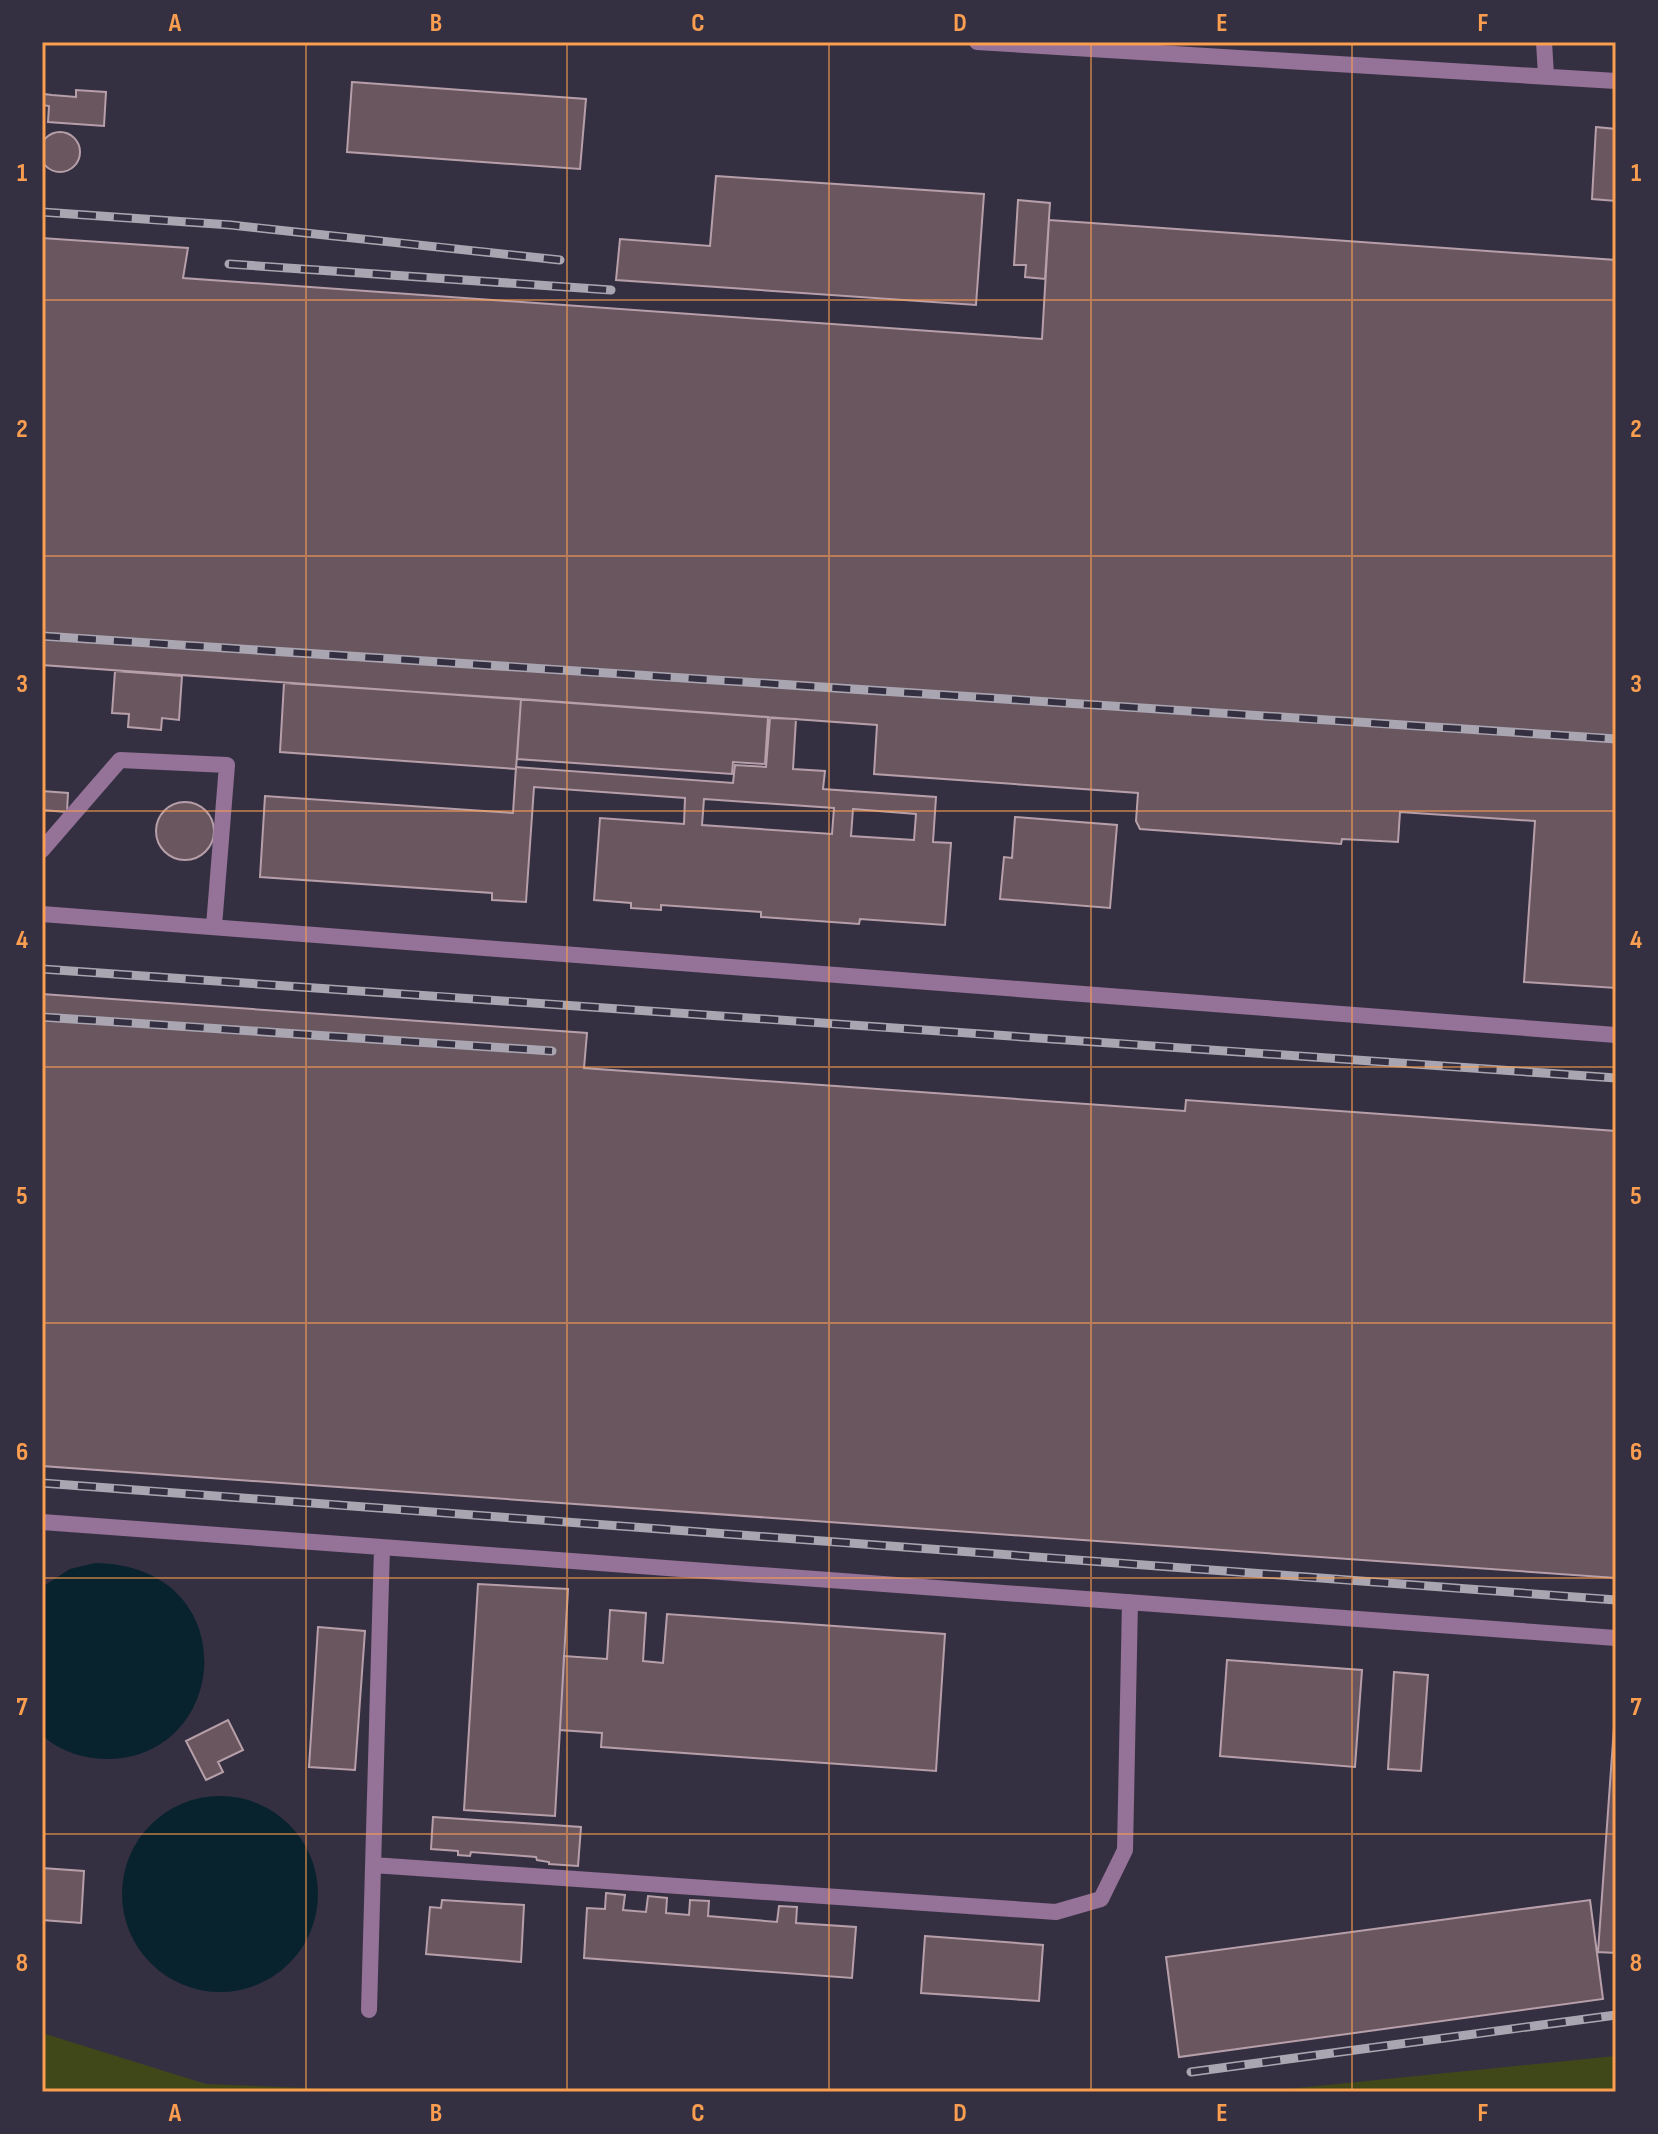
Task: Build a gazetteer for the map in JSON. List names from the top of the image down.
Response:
{
  "grid": {
    "columns": [
      "A",
      "B",
      "C",
      "D",
      "E",
      "F"
    ],
    "rows": [
      "1",
      "2",
      "3",
      "4",
      "5",
      "6",
      "7",
      "8"
    ]
  }
}
